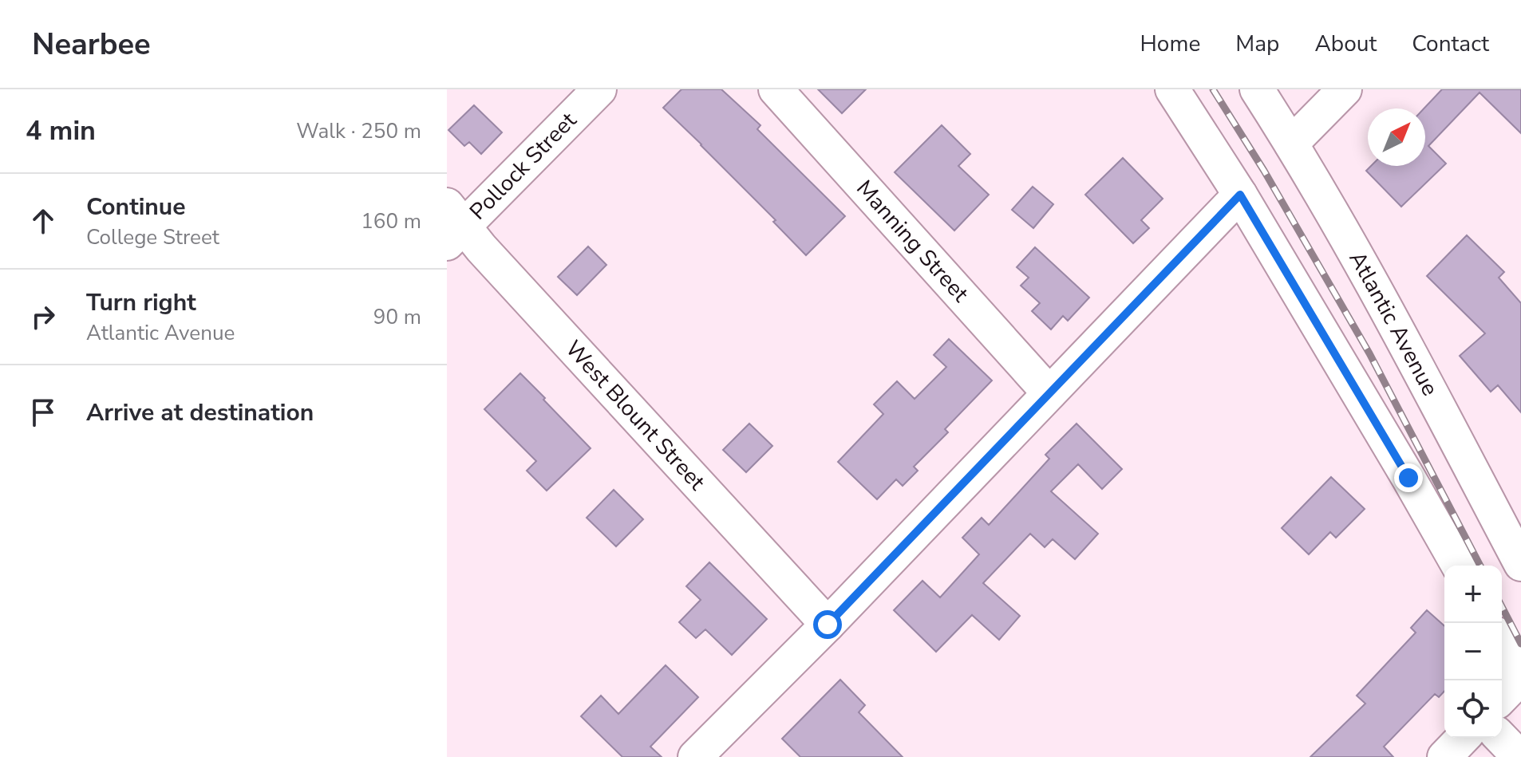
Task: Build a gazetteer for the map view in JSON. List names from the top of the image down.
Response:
{
  "streets": {
    "street": [
      "Pollock Street",
      "Manning Street",
      "Atlantic Avenue",
      "West Blount Street"
    ]
  },
  "crossings": [
    ["Pollock Street", "West Blount Street"]
  ],
  "north": "top right",
  "page": {
    "header": "Nearbee",
    "nav": [
      "Home",
      "Map",
      "About",
      "Contact"
    ],
    "heading": ["4 min", "Walk · 250 m"],
    "list": [
      ["Continue", "College Street", "160 m"],
      ["Turn right", "Atlantic Avenue", "90 m"],
      "Arrive at destination"
    ],
    "map_buttons": ["+", "−"]
  }
}
